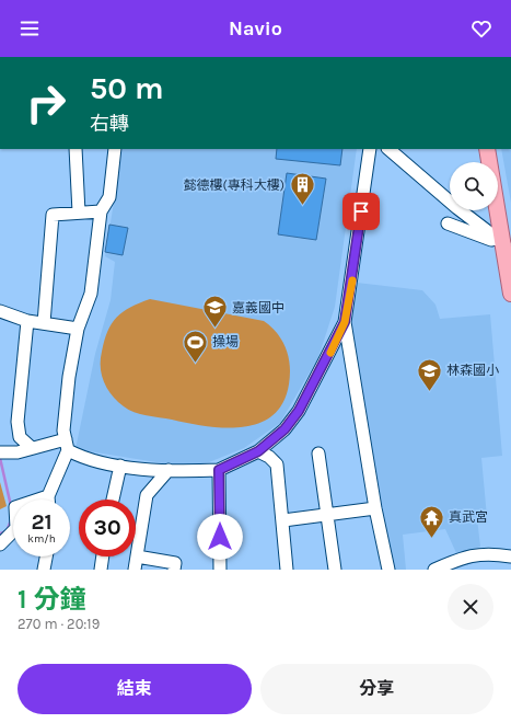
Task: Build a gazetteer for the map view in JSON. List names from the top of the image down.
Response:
{
  "places": {
    "building": ["懿德樓(專科大樓)"],
    "school or university": ["嘉義國中", "林森國小"],
    "sports": ["操場"],
    "temple": ["真武宮"]
  },
  "page": {
    "header": "Navio",
    "turn": ["50 m", "右轉"],
    "speed": "21 km/h",
    "limit": "30",
    "heading": ["1 分鐘", "270 m · 20:19"],
    "buttons": ["結束", "分享"]
  }
}
